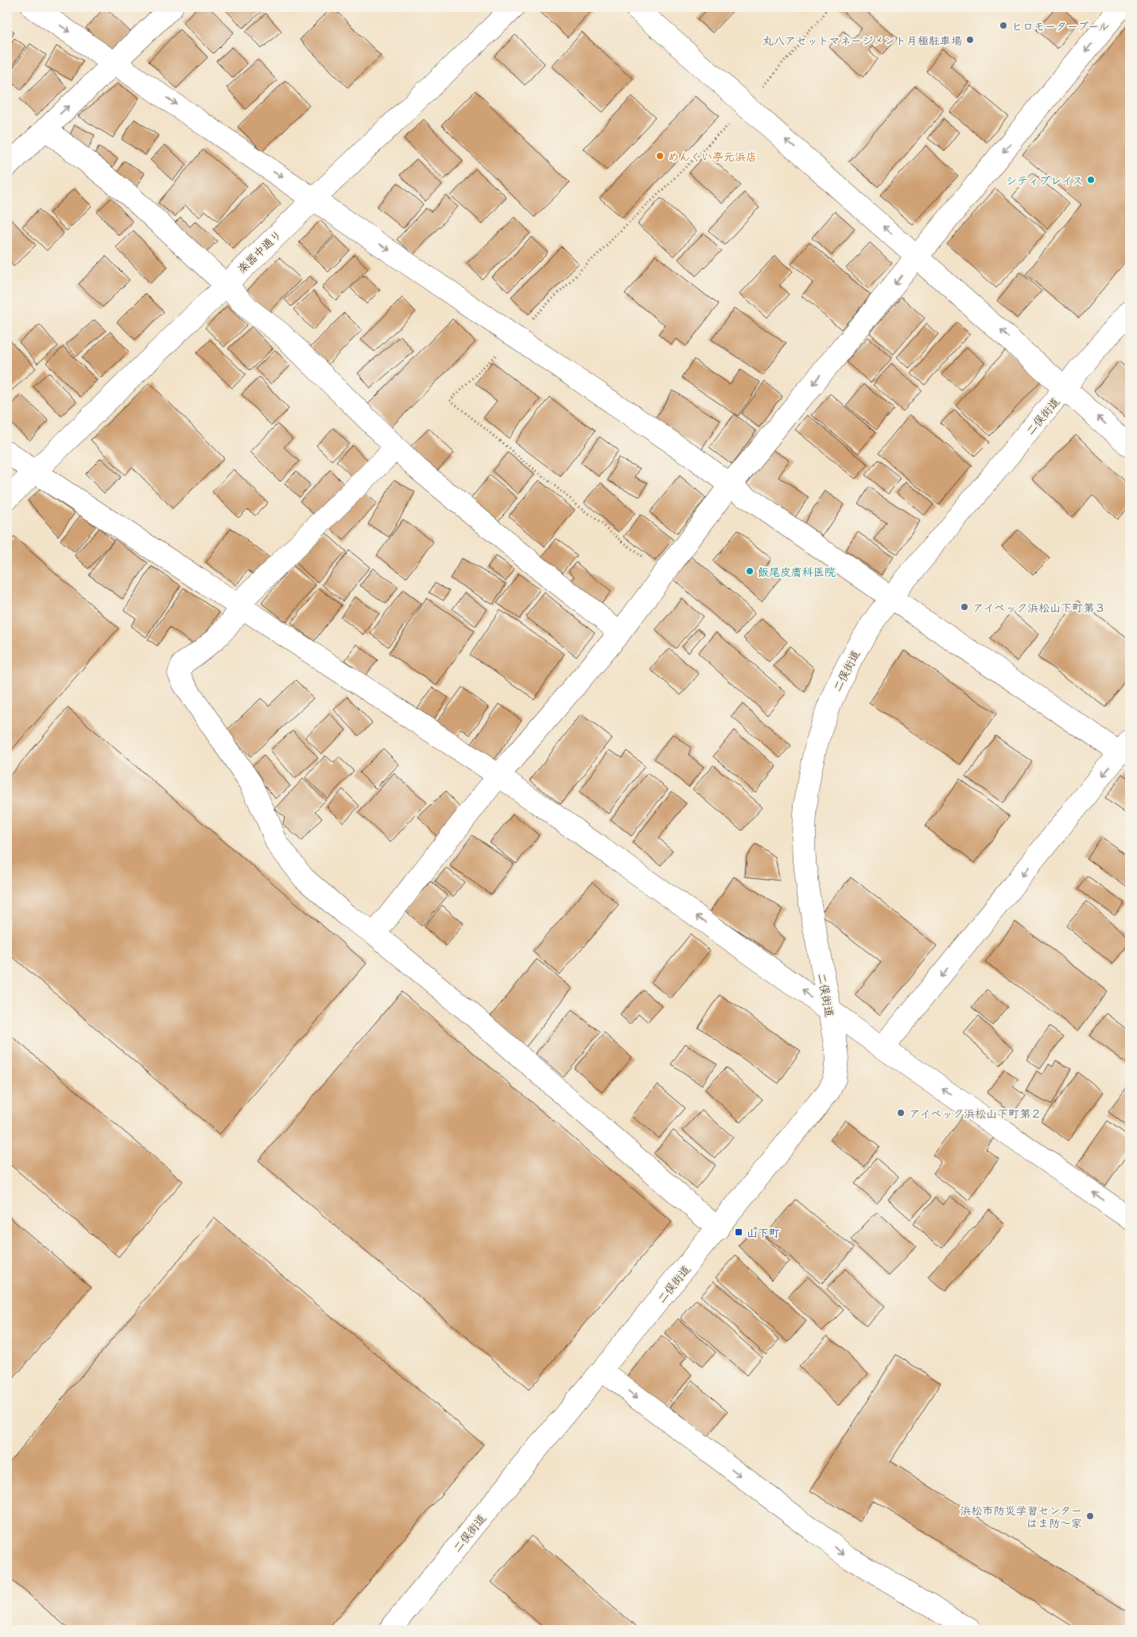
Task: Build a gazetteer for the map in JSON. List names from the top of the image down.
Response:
{
  "streets": {
    "street": ["楽器中通り", "二俣街道"]
  },
  "places": {
    "other": [
      "ヒロモータープール",
      "丸八アセットマネージメント月極駐車場",
      "めんくい亭元浜店",
      "シティプレイス",
      "飯尾皮膚科医院",
      "アイペック浜松山下町第３",
      "アイペック浜松山下町第２",
      "浜松市防災学習センター はま防～家"
    ],
    "transit": ["山下町"]
  }
}
